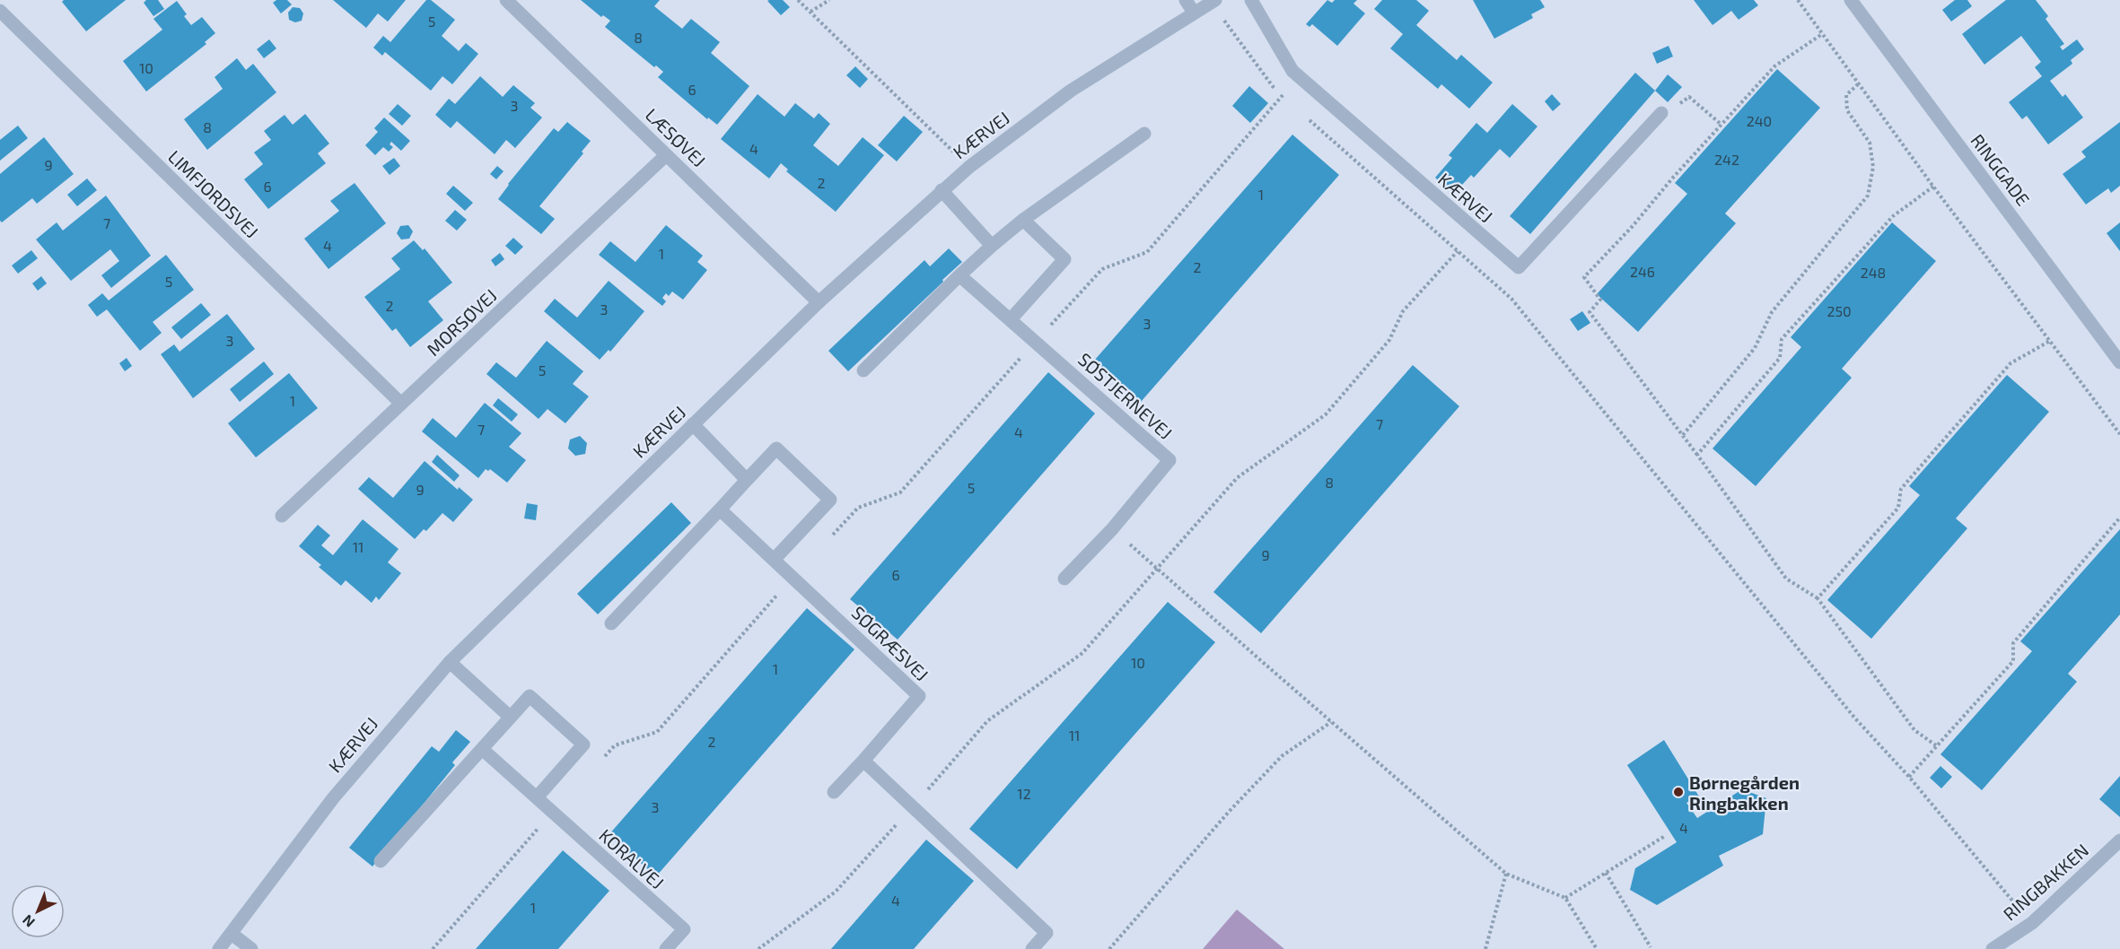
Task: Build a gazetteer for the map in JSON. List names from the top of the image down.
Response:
{
  "streets": {
    "street": [
      "KÆRVEJ",
      "LÆSØVEJ",
      "RINGGADE",
      "LIMFJORDSVEJ",
      "MORSØVEJ",
      "SØSTJERNEVEJ",
      "SØGRÆSVEJ",
      "KORALVEJ",
      "RINGBAKKEN"
    ]
  },
  "crossings": [
    ["KÆRVEJ", "LÆSØVEJ"],
    ["LÆSØVEJ", "MORSØVEJ"],
    ["LIMFJORDSVEJ", "MORSØVEJ"]
  ],
  "places": ["Børnegården Ringbakken"],
  "house_numbers": [
    "5",
    "8",
    "10",
    "6",
    "3",
    "240",
    "8",
    "4",
    "242",
    "9",
    "2",
    "6",
    "1",
    "7",
    "4",
    "1",
    "2",
    "246",
    "248",
    "5",
    "2",
    "3",
    "250",
    "3",
    "3",
    "5",
    "1",
    "7",
    "7",
    "4",
    "8",
    "5",
    "9",
    "11",
    "9",
    "6",
    "10",
    "1",
    "11",
    "2",
    "12",
    "3",
    "4",
    "4",
    "1"
  ],
  "north": "bottom left"
}
